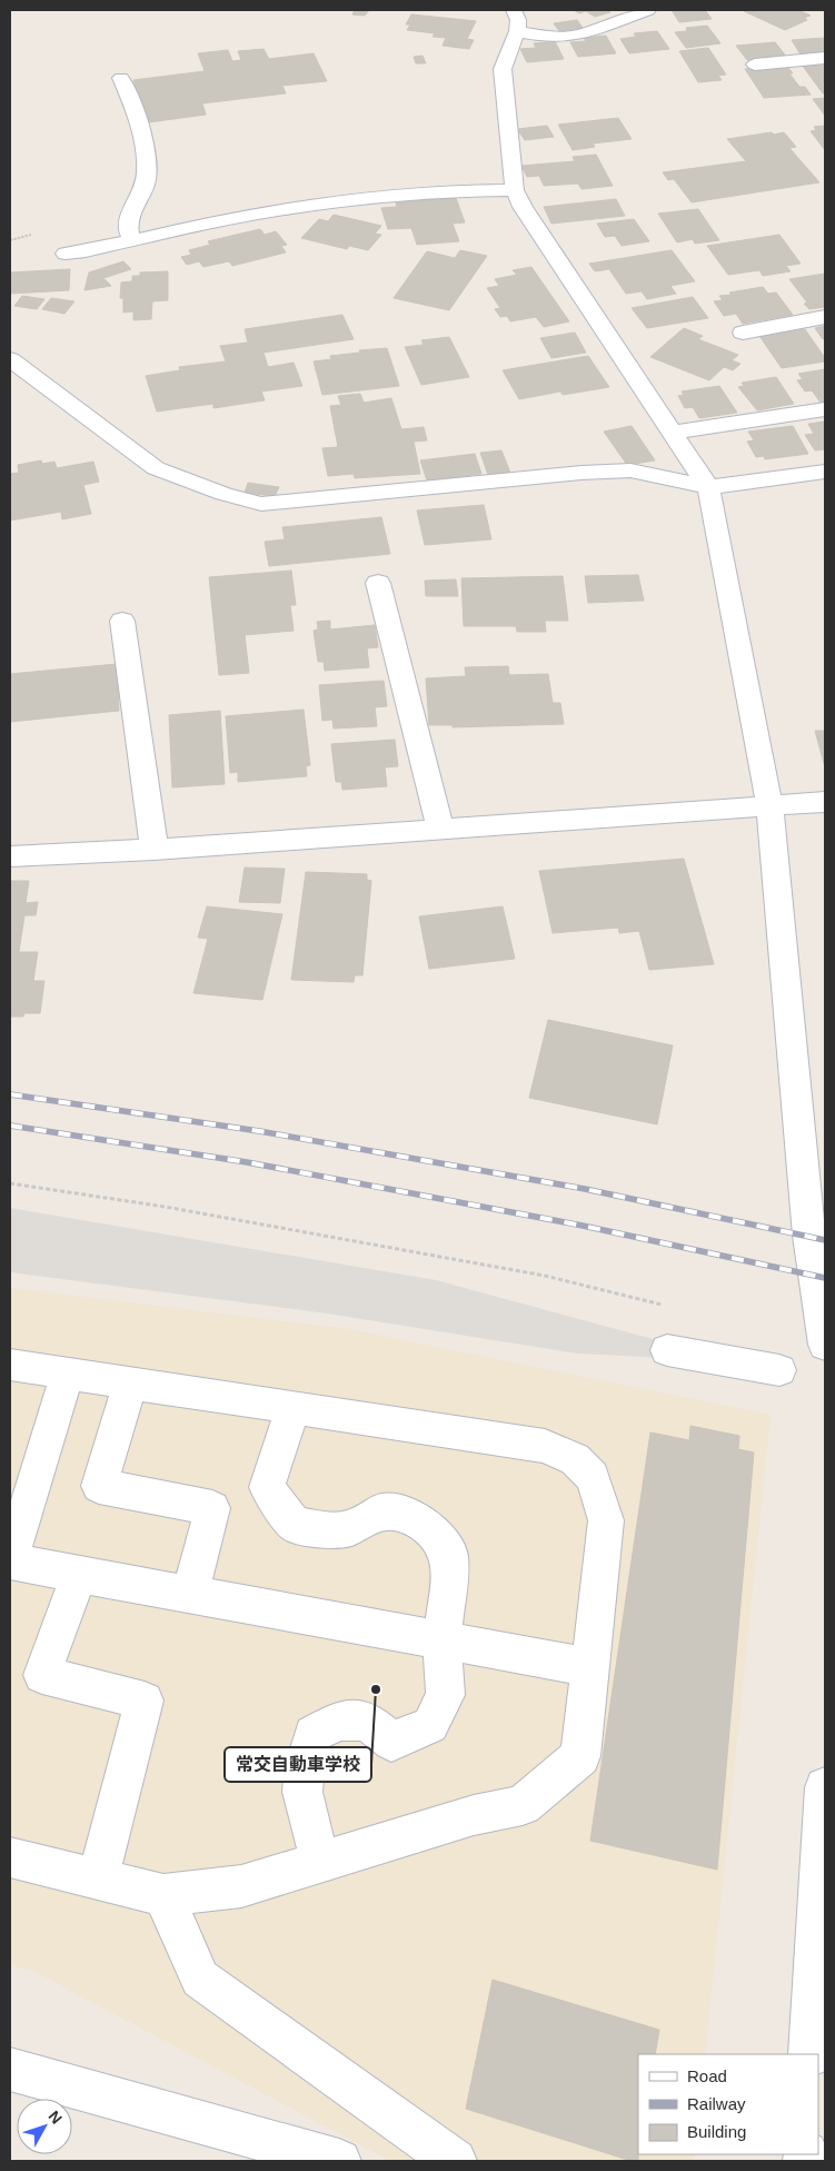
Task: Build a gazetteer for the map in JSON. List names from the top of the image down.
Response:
{
  "places": ["常交自動車学校"],
  "legend": ["Road", "Railway", "Building"],
  "north": "top right"
}
